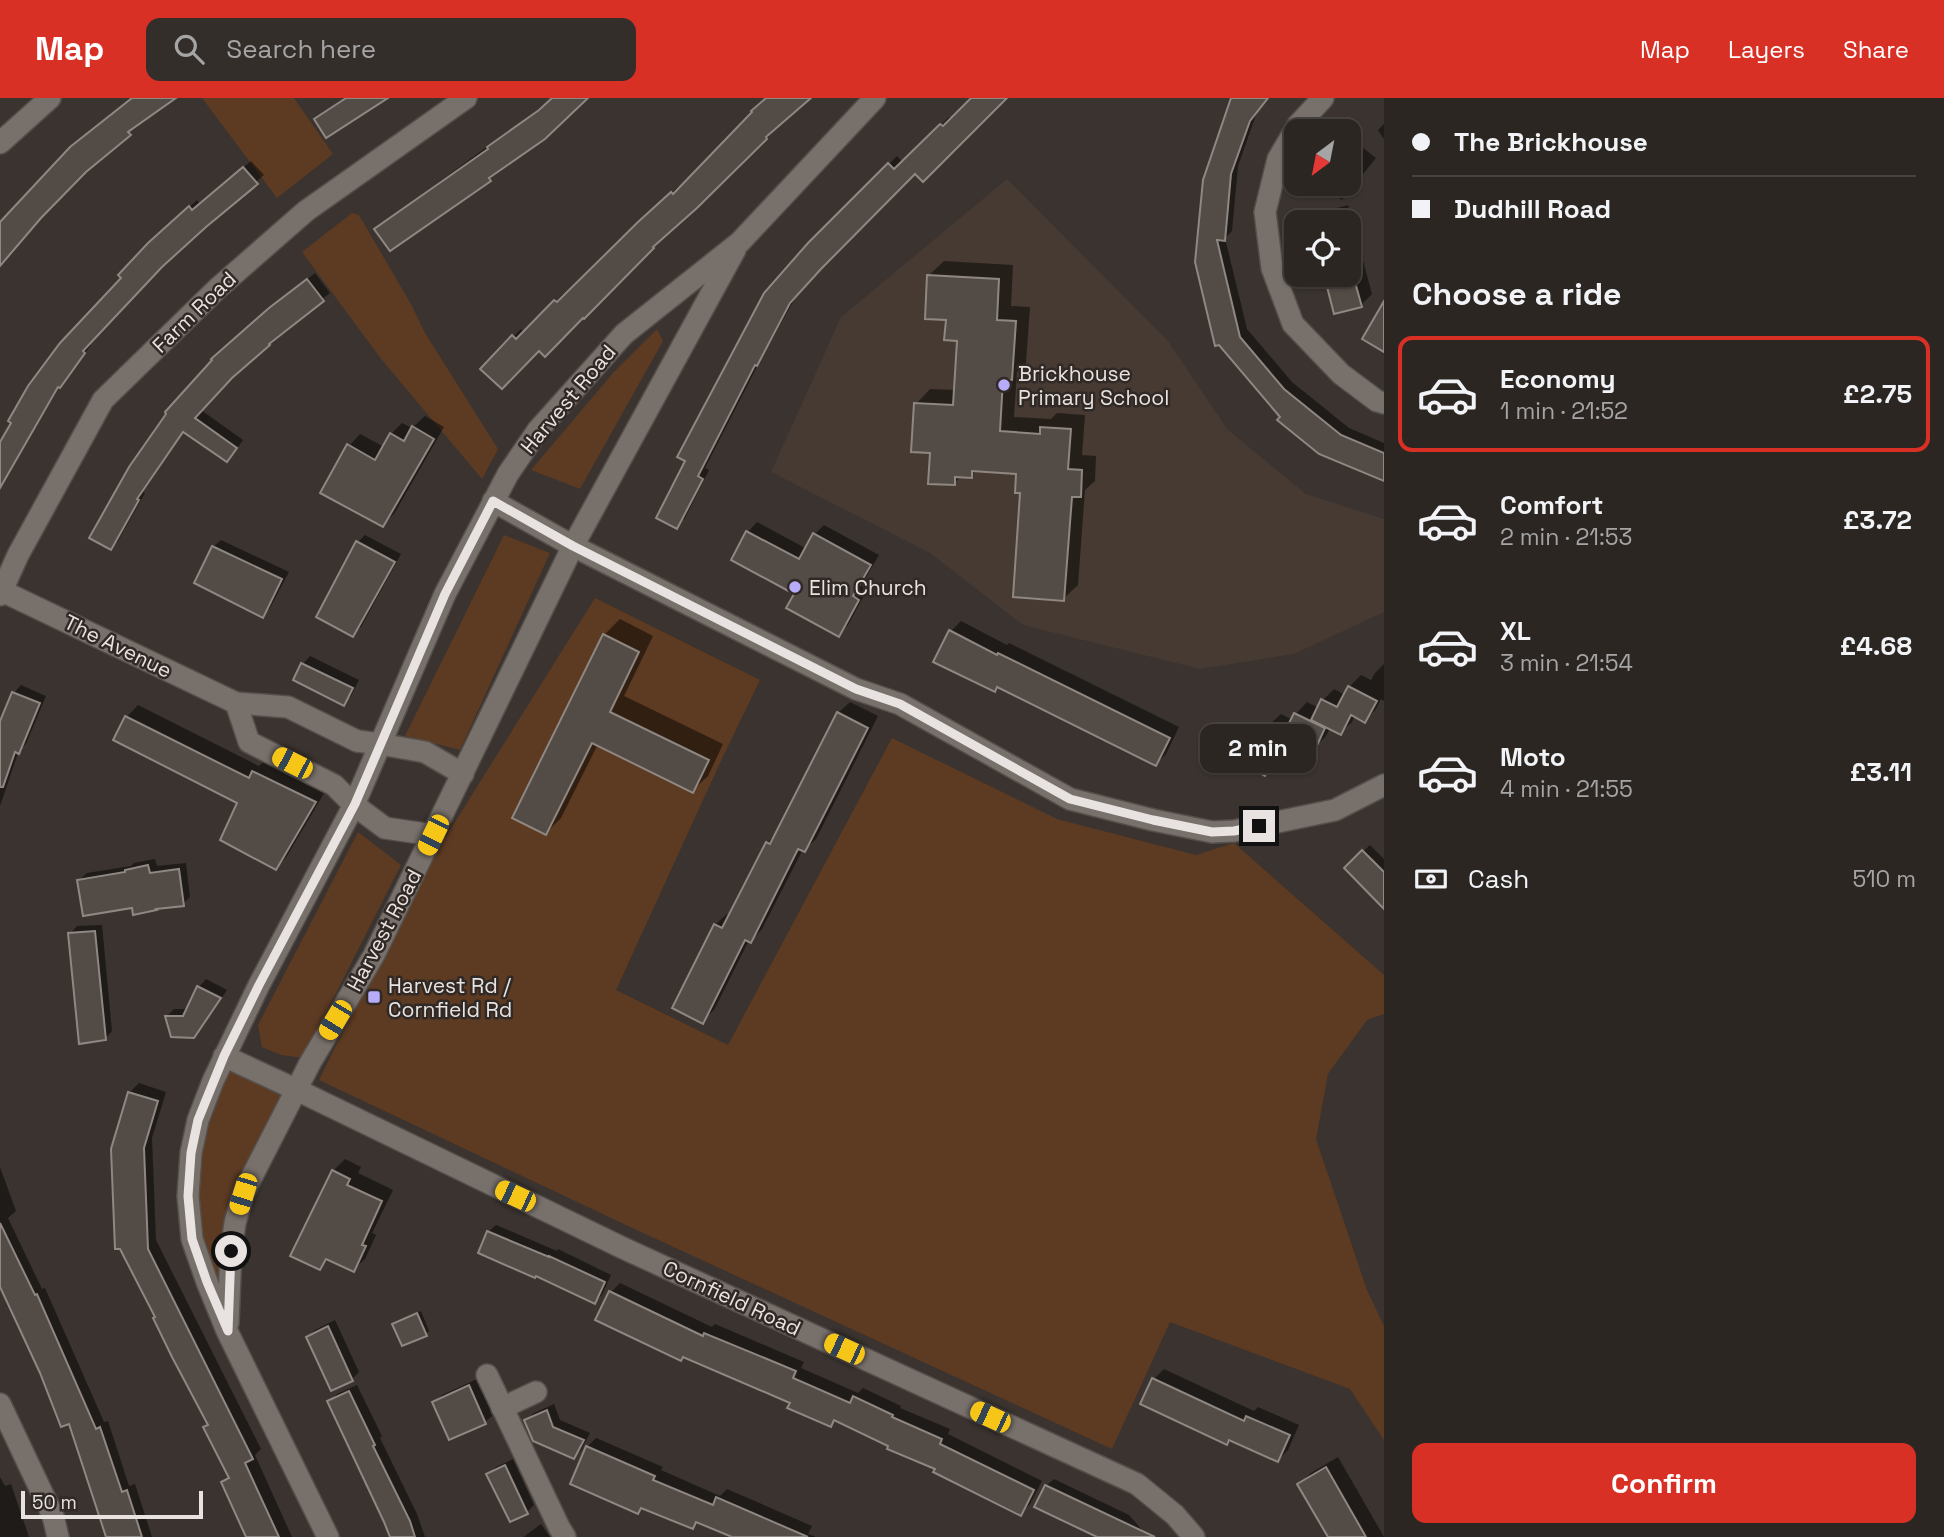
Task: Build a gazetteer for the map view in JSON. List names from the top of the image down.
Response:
{
  "streets": {
    "street": [
      "Farm Road",
      "Harvest Road",
      "The Avenue",
      "Cornfield Road"
    ]
  },
  "crossings": [
    ["Farm Road", "The Avenue"],
    ["Harvest Road", "The Avenue"],
    ["Harvest Road", "Cornfield Road"]
  ],
  "places": {
    "other": ["Brickhouse Primary School", "Elim Church"],
    "transit": ["Harvest Rd / Cornfield Rd"]
  },
  "scale_bar": "50 m",
  "north": "bottom left",
  "page": {
    "header": "Map",
    "search": "Search here",
    "nav": ["Map", "Layers", "Share"],
    "banner": ["The Brickhouse", "Dudhill Road"],
    "heading": "Choose a ride",
    "list": [
      {
        "name": "Economy",
        "note": "1 min · 21:52",
        "value": "£2.75"
      },
      {
        "name": "Comfort",
        "note": "2 min · 21:53",
        "value": "£3.72"
      },
      {
        "name": "XL",
        "note": "3 min · 21:54",
        "value": "£4.68"
      },
      {
        "name": "Moto",
        "note": "4 min · 21:55",
        "value": "£3.11"
      }
    ],
    "bubble": "2 min",
    "pay": ["Cash", "510 m"],
    "buttons": "Confirm",
    "scale": "50 m"
  }
}
